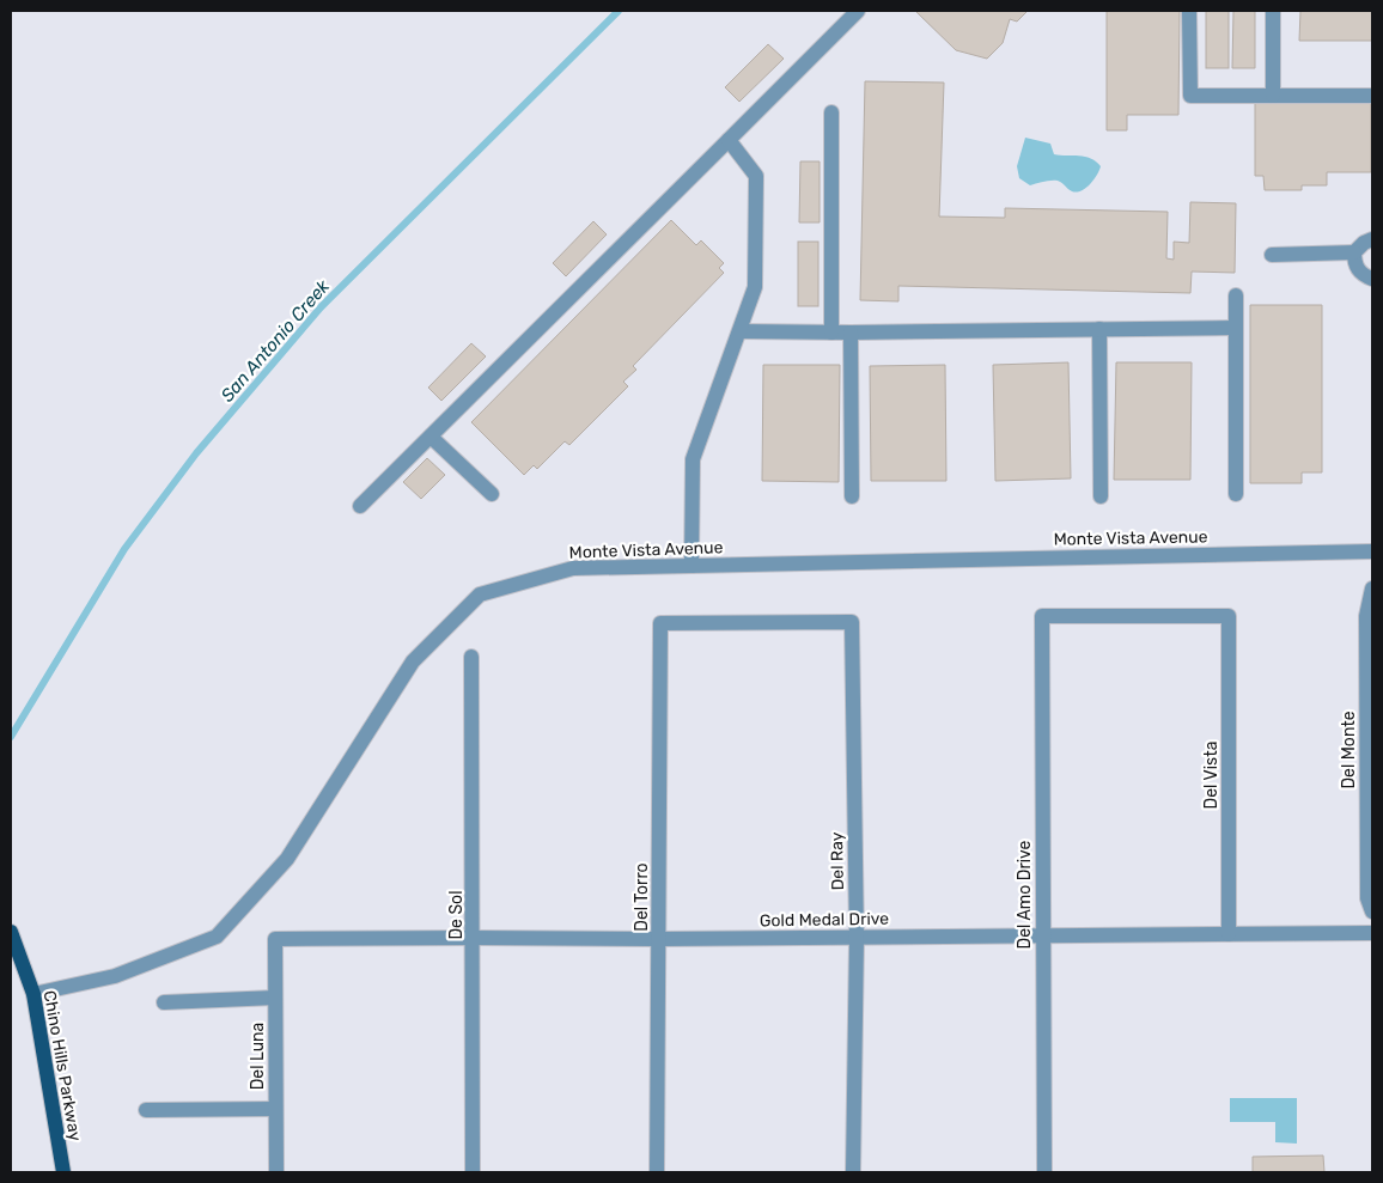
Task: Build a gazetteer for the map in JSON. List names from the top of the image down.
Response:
{
  "streets": {
    "main road": ["Chino Hills Parkway"],
    "street": [
      "Monte Vista Avenue",
      "Del Monte",
      "Del Vista",
      "Del Ray",
      "Del Amo Drive",
      "Del Torro",
      "De Sol",
      "Gold Medal Drive",
      "Del Luna"
    ]
  },
  "crossings": [
    ["Monte Vista Avenue", "Chino Hills Parkway"],
    ["Del Vista", "Del Amo Drive"],
    ["Del Vista", "Gold Medal Drive"],
    ["Del Ray", "Del Torro"],
    ["Del Ray", "Gold Medal Drive"],
    ["Del Amo Drive", "Gold Medal Drive"],
    ["Del Torro", "Gold Medal Drive"],
    ["De Sol", "Gold Medal Drive"],
    ["Gold Medal Drive", "Del Luna"]
  ],
  "water": ["San Antonio Creek"]
}
